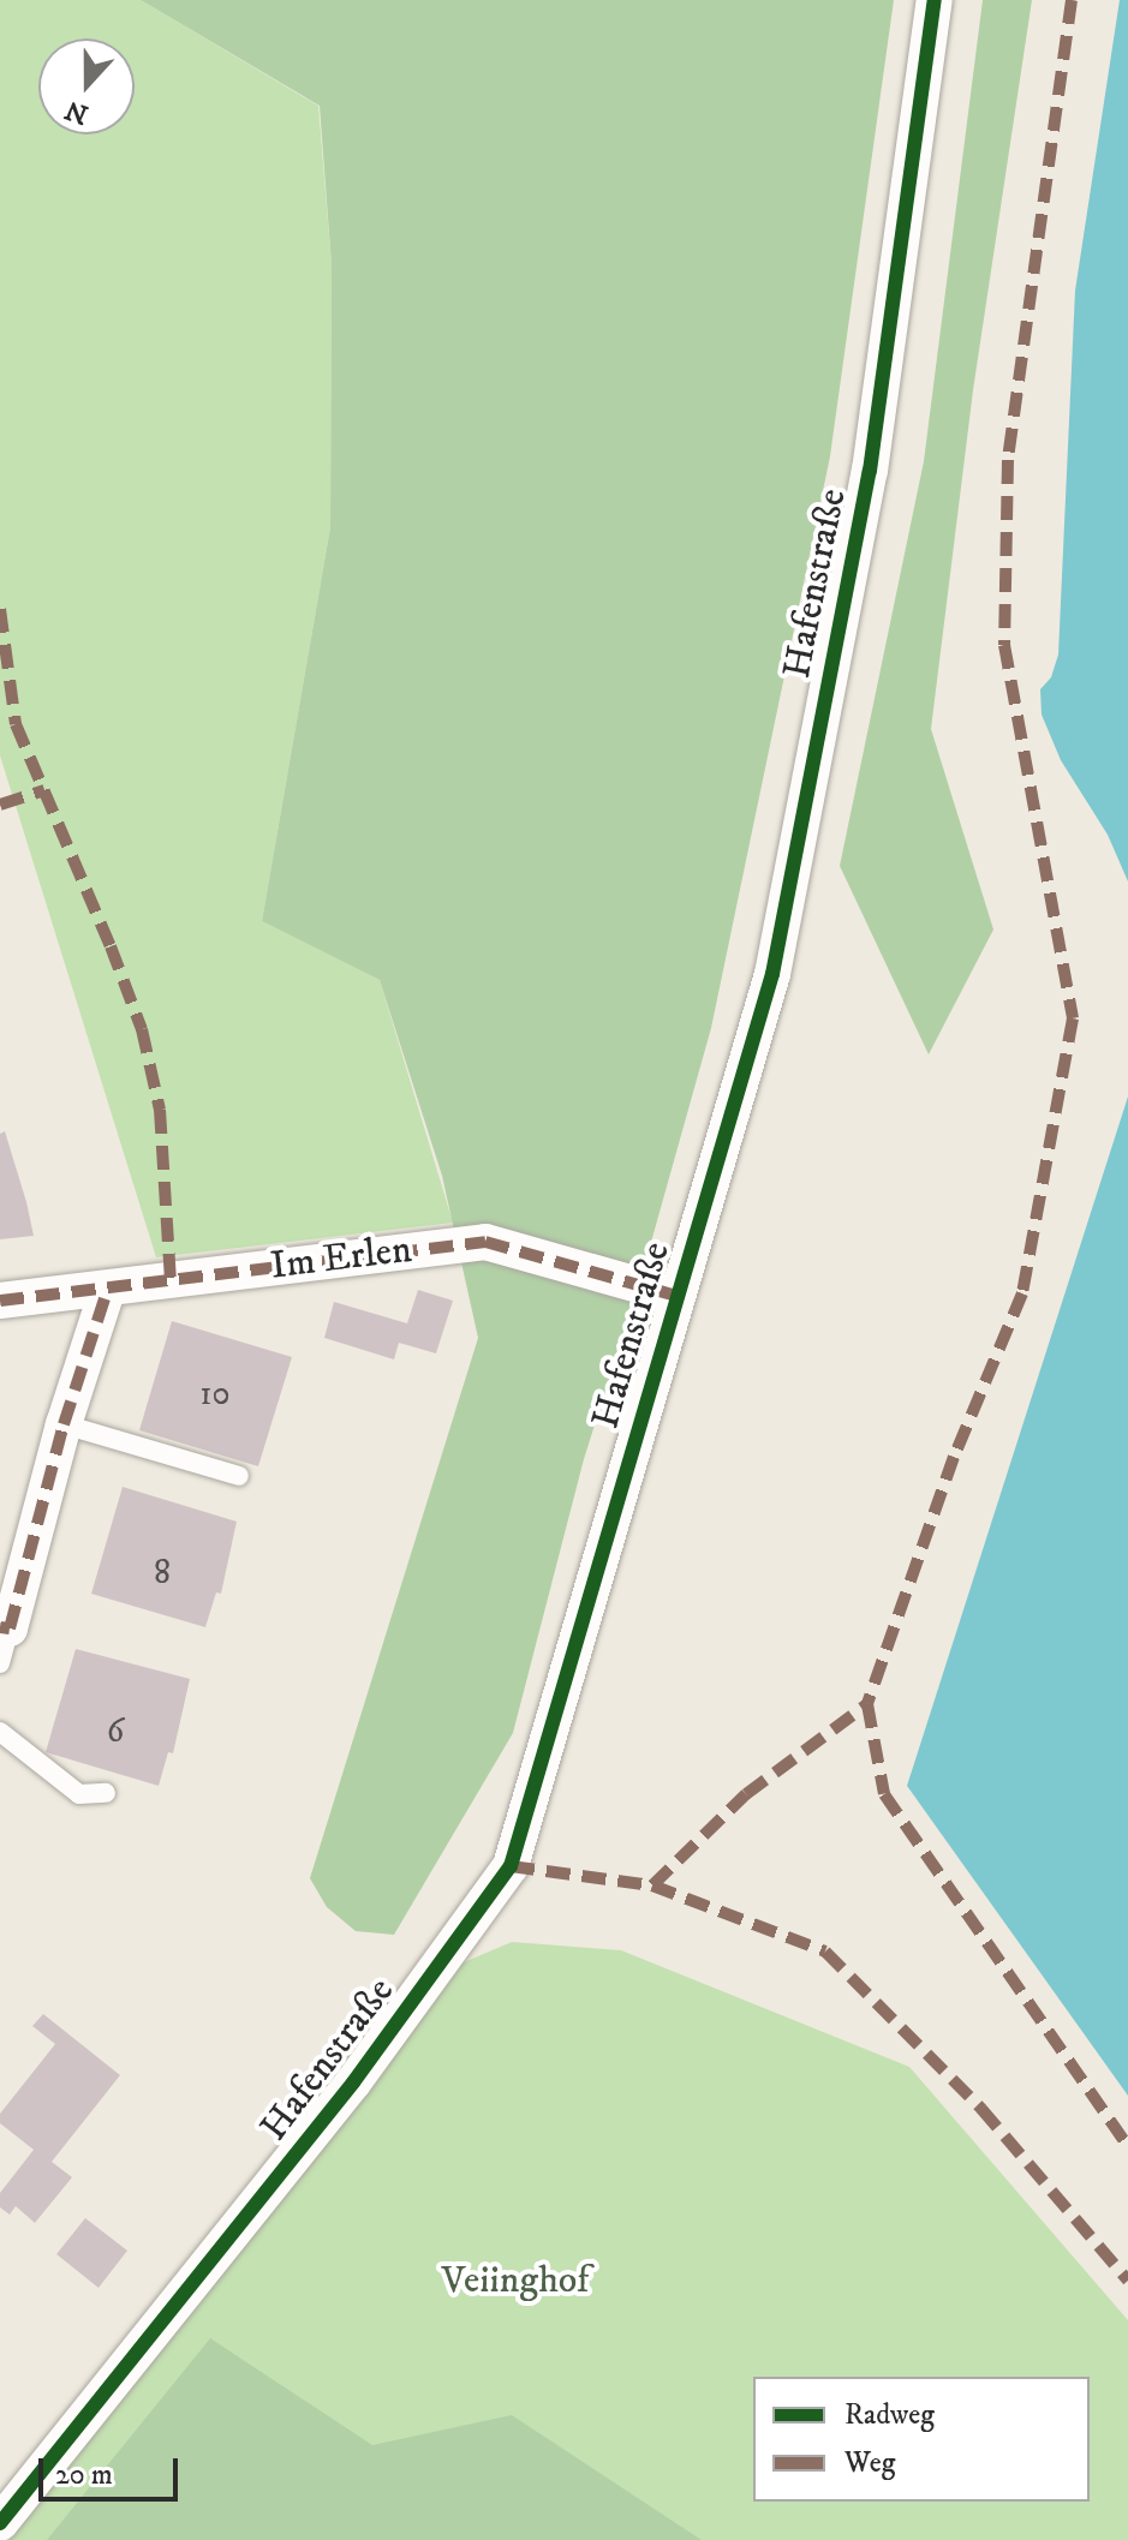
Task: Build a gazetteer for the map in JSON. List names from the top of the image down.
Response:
{
  "streets": {
    "street": ["Hafenstraße", "Im Erlen"]
  },
  "crossings": [
    ["Hafenstraße", "Im Erlen"]
  ],
  "parks": ["Veiinghof"],
  "house_numbers": ["10", "8", "6"],
  "legend": ["Radweg", "Weg"],
  "scale_bar": "20 m",
  "north": "bottom"
}
